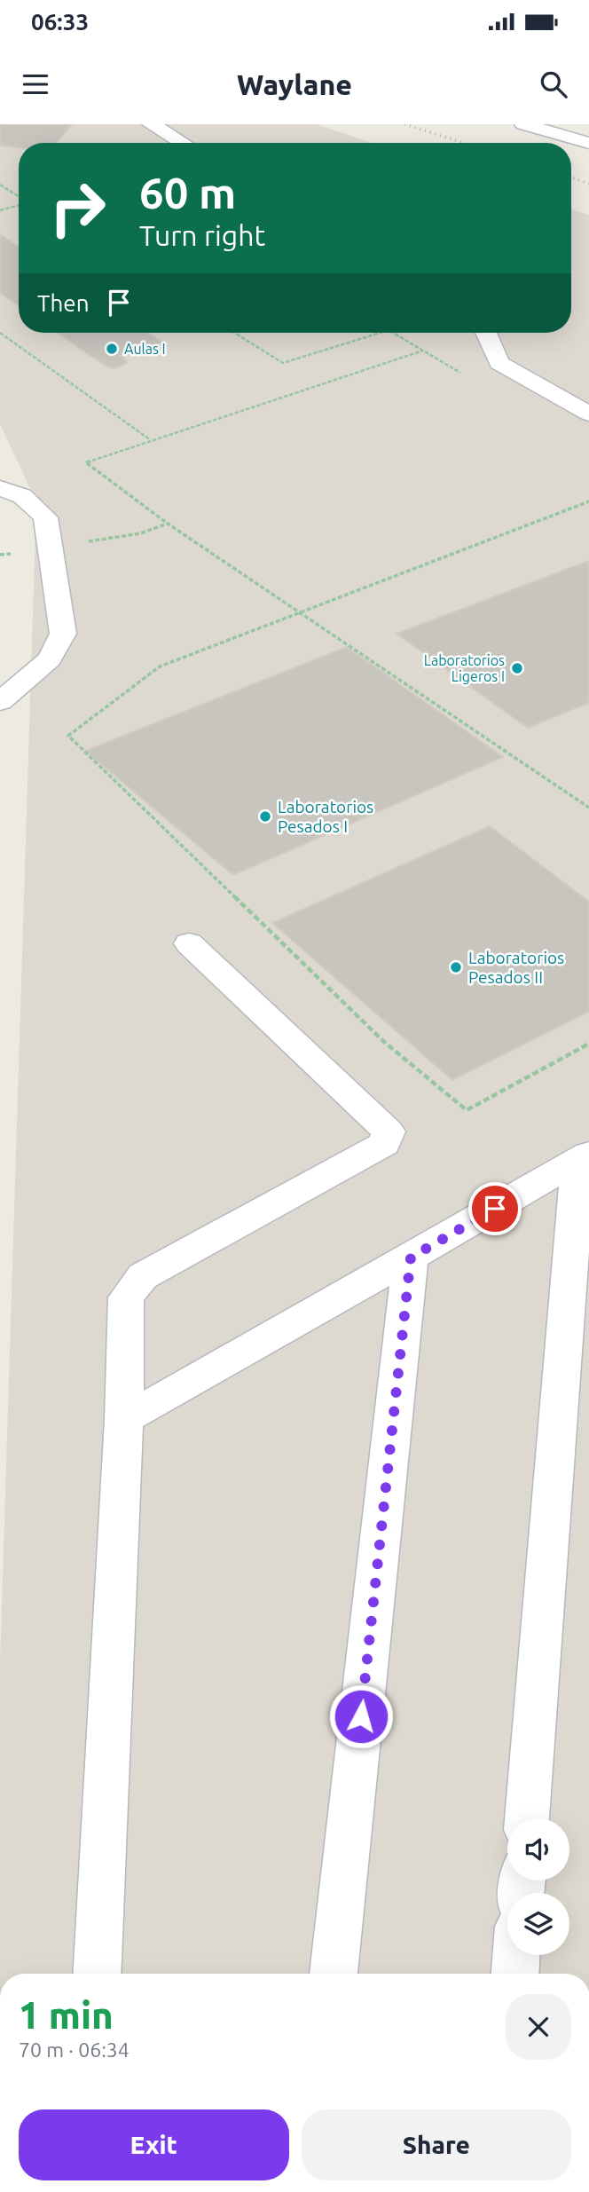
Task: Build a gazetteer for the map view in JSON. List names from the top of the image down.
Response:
{
  "places": [
    "Aulas I",
    "Laboratorios Ligeros I",
    "Laboratorios Pesados I",
    "Laboratorios Pesados II"
  ],
  "page": {
    "status": "06:33",
    "header": "Waylane",
    "turn": ["60 m", "Turn right"],
    "then": "Then",
    "heading": ["1 min", "70 m · 06:34"],
    "buttons": ["Exit", "Share"]
  }
}
